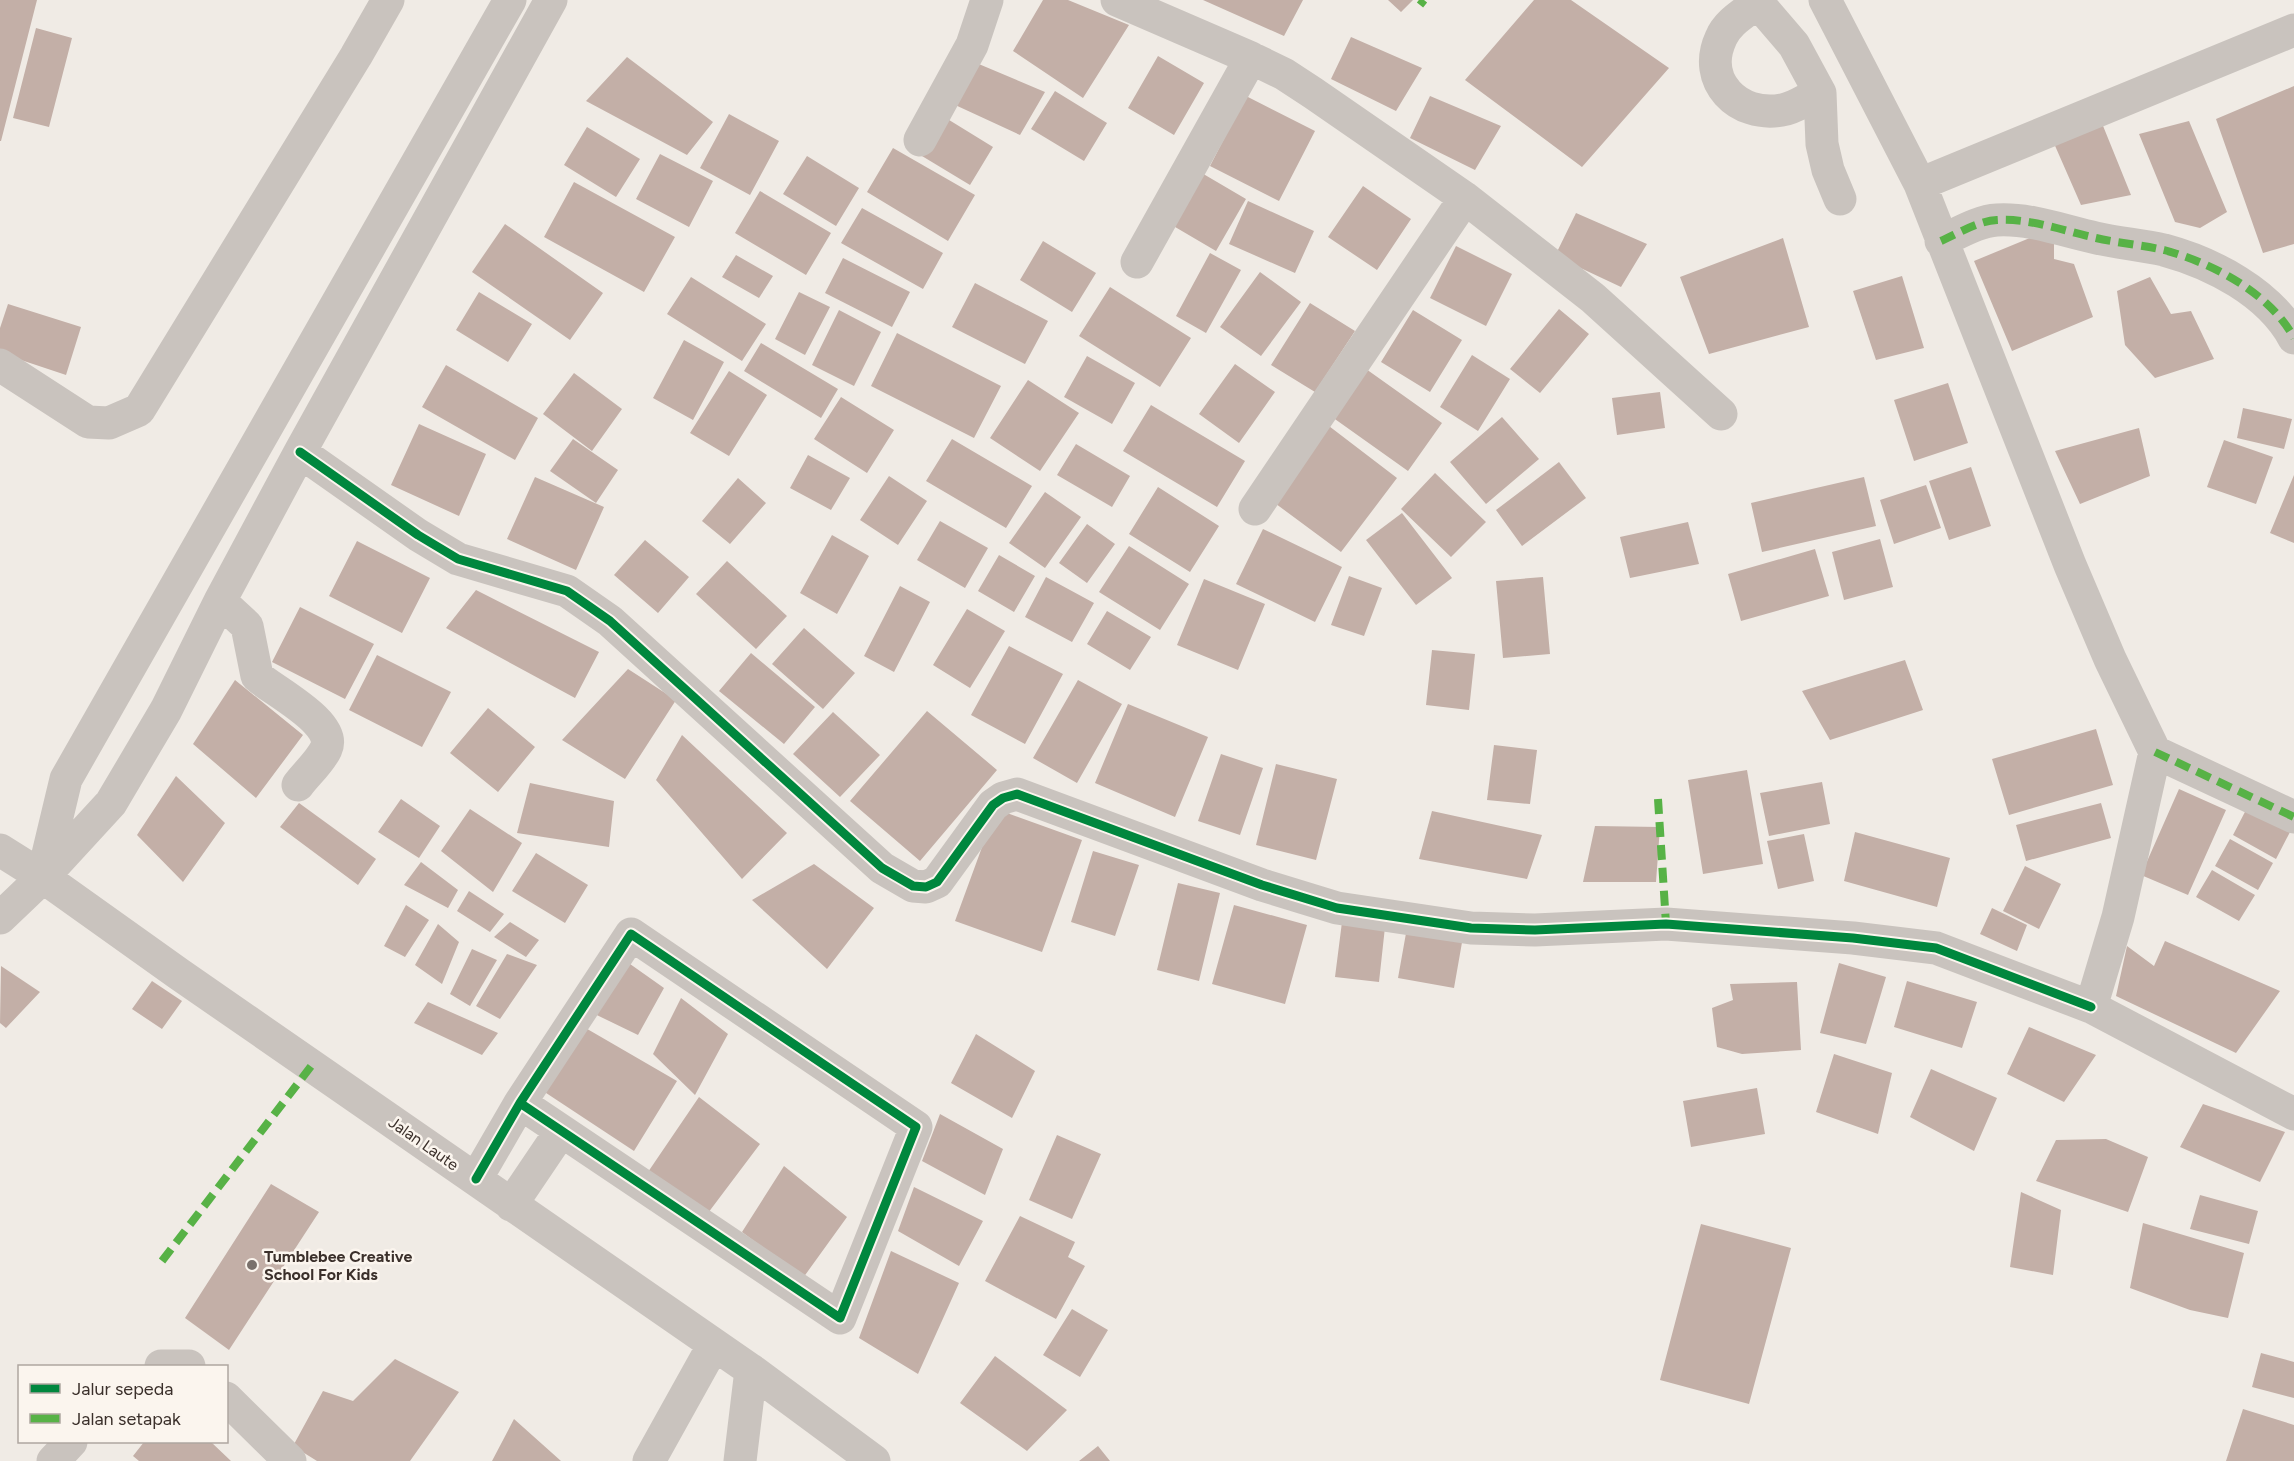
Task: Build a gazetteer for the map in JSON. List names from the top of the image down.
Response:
{
  "streets": {
    "street": ["Jalan Laute"]
  },
  "places": ["Tumblebee Creative School For Kids"],
  "legend": ["Jalur sepeda", "Jalan setapak"]
}
